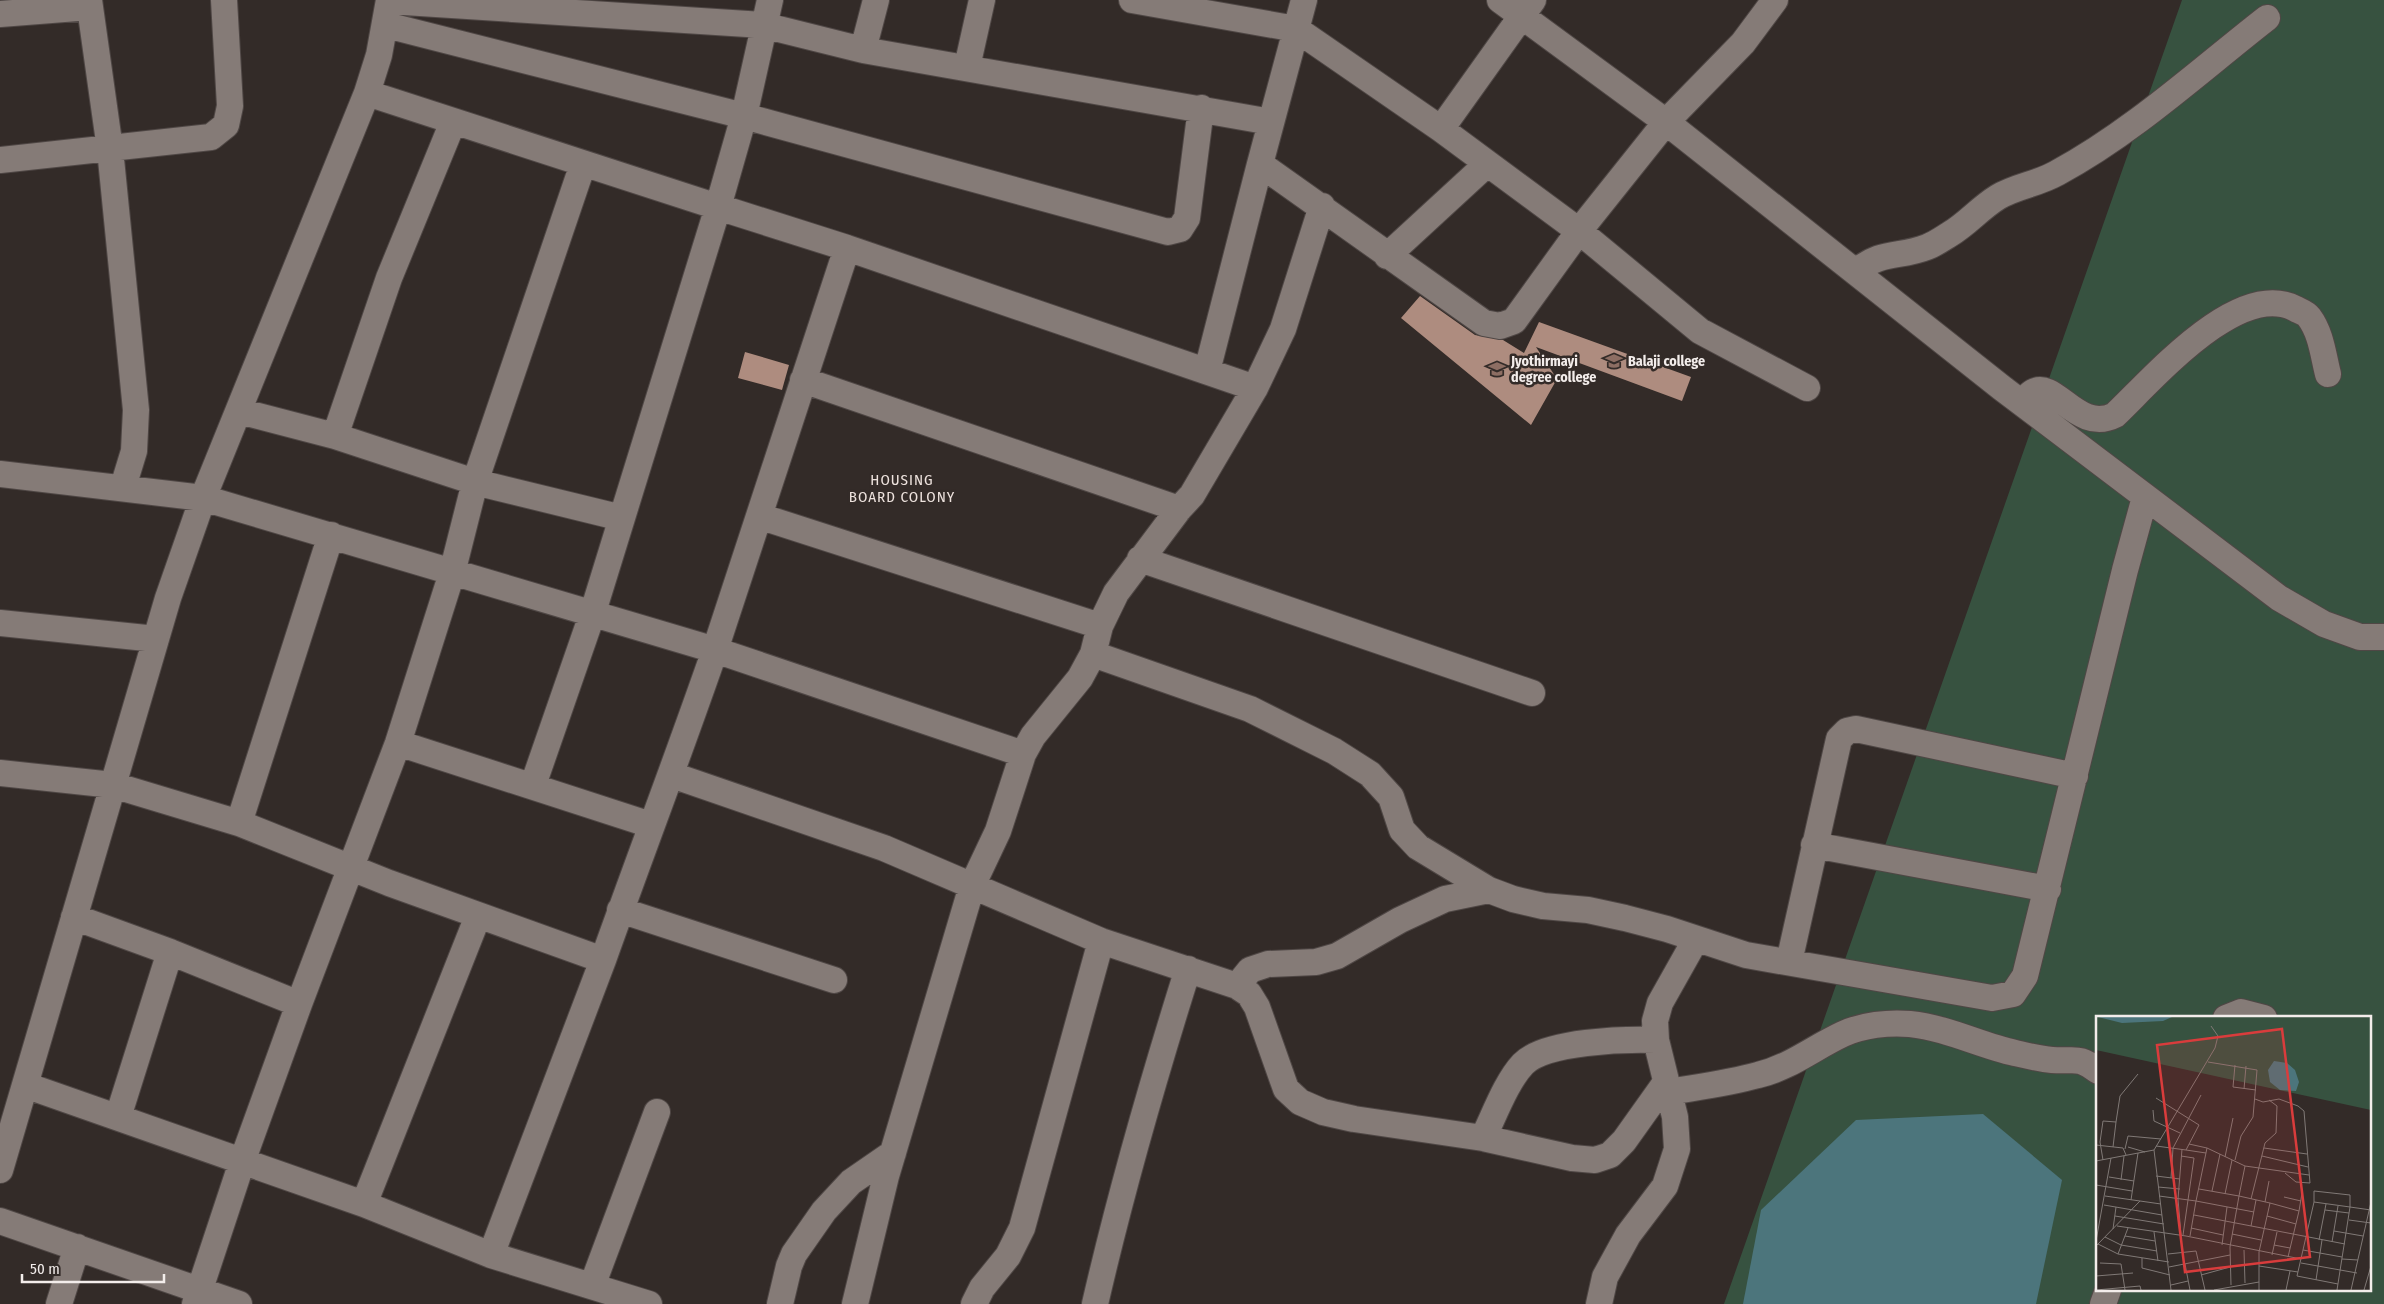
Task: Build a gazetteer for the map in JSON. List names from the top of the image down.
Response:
{
  "districts": ["HOUSING BOARD COLONY"],
  "places": {
    "school or university": ["Balaji college", "Jyothirmayi degree college"]
  },
  "scale_bar": "50 m"
}
